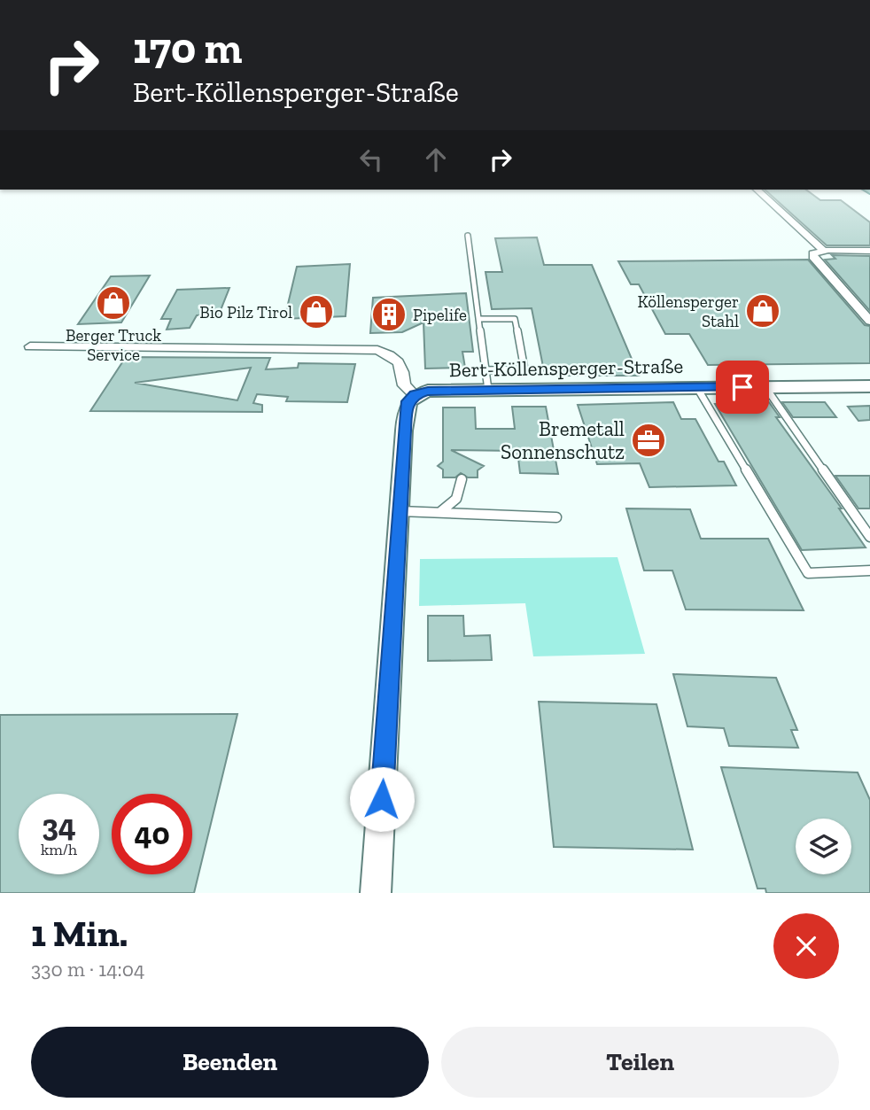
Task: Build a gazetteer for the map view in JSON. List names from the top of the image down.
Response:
{
  "streets": {
    "street": ["Bert-Köllensperger-Straße"]
  },
  "places": {
    "shop": ["Berger Truck Service", "Köllensperger Stahl", "Bio Pilz Tirol"],
    "building": ["Pipelife"],
    "office": ["Bremetall Sonnenschutz"]
  },
  "page": {
    "turn": ["170 m", "Bert-Köllensperger-Straße"],
    "speed": "34 km/h",
    "limit": "40",
    "heading": ["1 Min.", "330 m · 14:04"],
    "buttons": ["Beenden", "Teilen"]
  }
}
